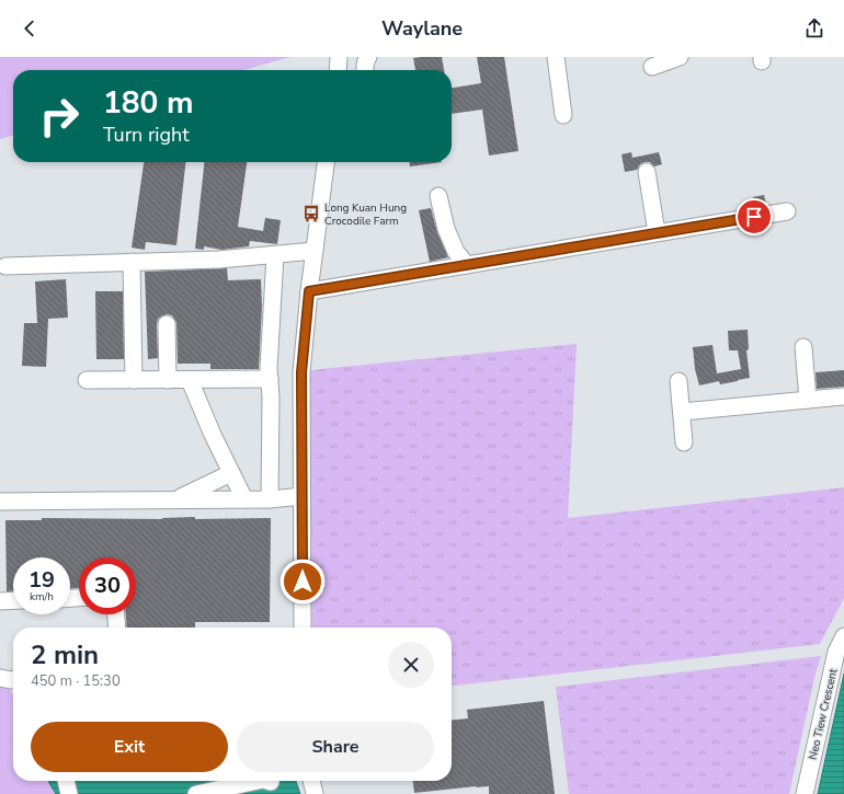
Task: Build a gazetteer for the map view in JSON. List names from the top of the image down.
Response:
{
  "streets": {
    "street": ["Neo Tiew Crescent"]
  },
  "places": {
    "bus stop": ["Long Kuan Hung Crocodile Farm"]
  },
  "page": {
    "header": "Waylane",
    "turn": ["180 m", "Turn right"],
    "speed": "19 km/h",
    "limit": "30",
    "heading": ["2 min", "450 m · 15:30"],
    "buttons": ["Exit", "Share"]
  }
}
